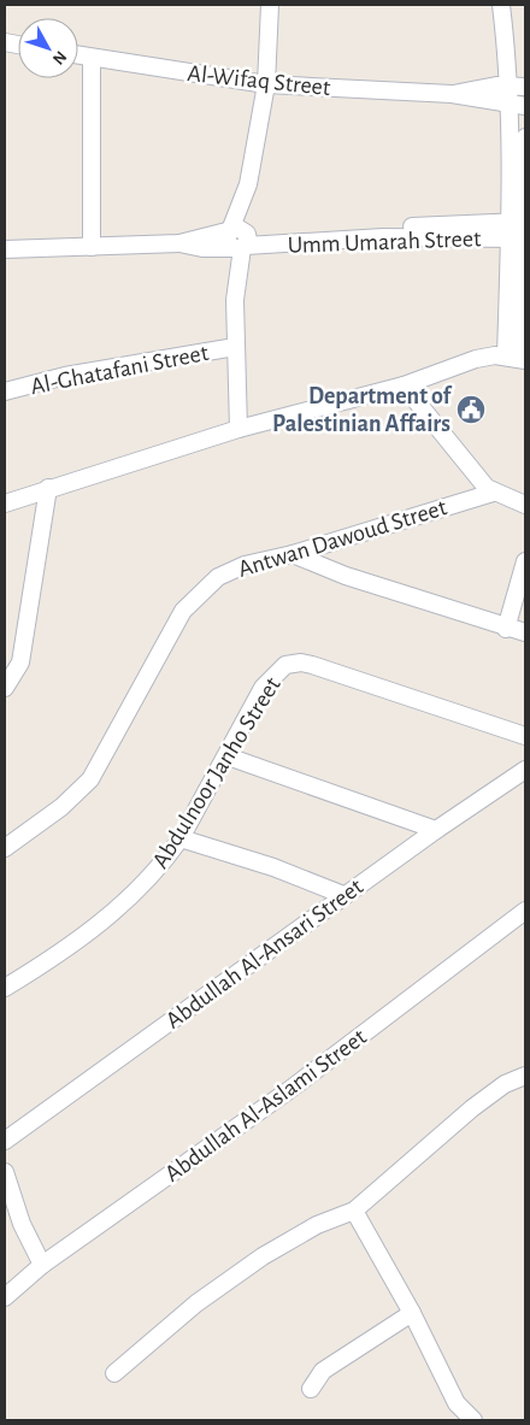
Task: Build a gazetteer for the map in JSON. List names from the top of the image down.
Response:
{
  "streets": {
    "street": [
      "Al-Wifaq Street",
      "Umm Umarah Street",
      "Al-Ghatafani Street",
      "Antwan Dawoud Street",
      "Abdulnoor Janho Street",
      "Abdullah Al-Ansari Street",
      "Abdullah Al-Aslami Street"
    ]
  },
  "places": {
    "public building": ["Department of Palestinian Affairs"]
  },
  "north": "bottom right"
}
